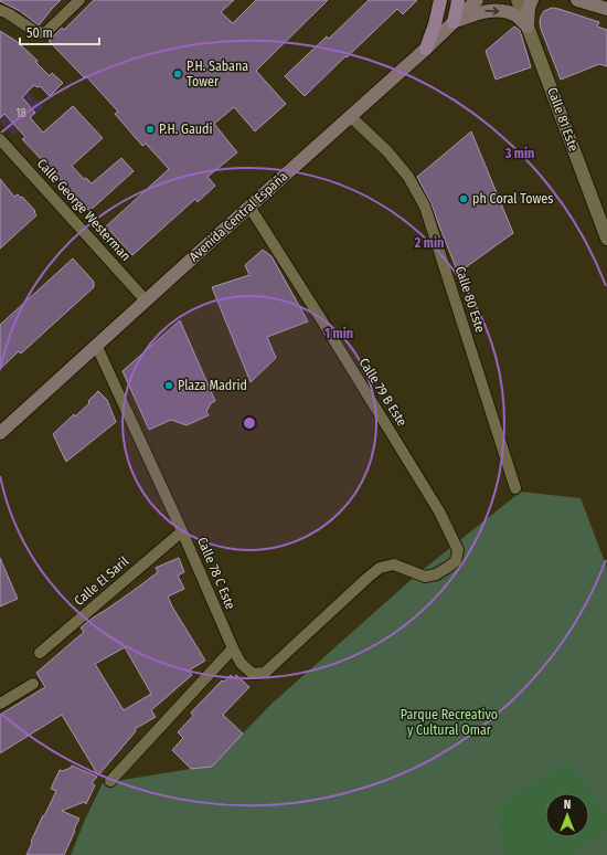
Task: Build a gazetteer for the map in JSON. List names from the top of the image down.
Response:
{
  "streets": {
    "main road": ["Avenida Central España"],
    "street": [
      "Calle 81 Este",
      "Calle George Westerman",
      "Calle 80 Este",
      "Calle 79 B Este",
      "Calle 78 C Este",
      "Calle El Saril"
    ]
  },
  "crossings": [
    ["Calle George Westerman", "Avenida Central España"],
    ["Avenida Central España", "Calle 80 Este"],
    ["Avenida Central España", "Calle 79 B Este"],
    ["Avenida Central España", "Calle 78 C Este"],
    ["Calle 79 B Este", "Calle 78 C Este"],
    ["Calle 78 C Este", "Calle El Saril"]
  ],
  "parks": ["Parque Recreativo y Cultural Omar"],
  "places": [
    "P.H. Sabana Tower",
    "P.H. Gaudi",
    "ph Coral Towes",
    "Plaza Madrid"
  ],
  "house_numbers": ["18"],
  "scale_bar": "50 m",
  "north": "top",
  "rings": ["3 min", "2 min", "1 min"]
}
